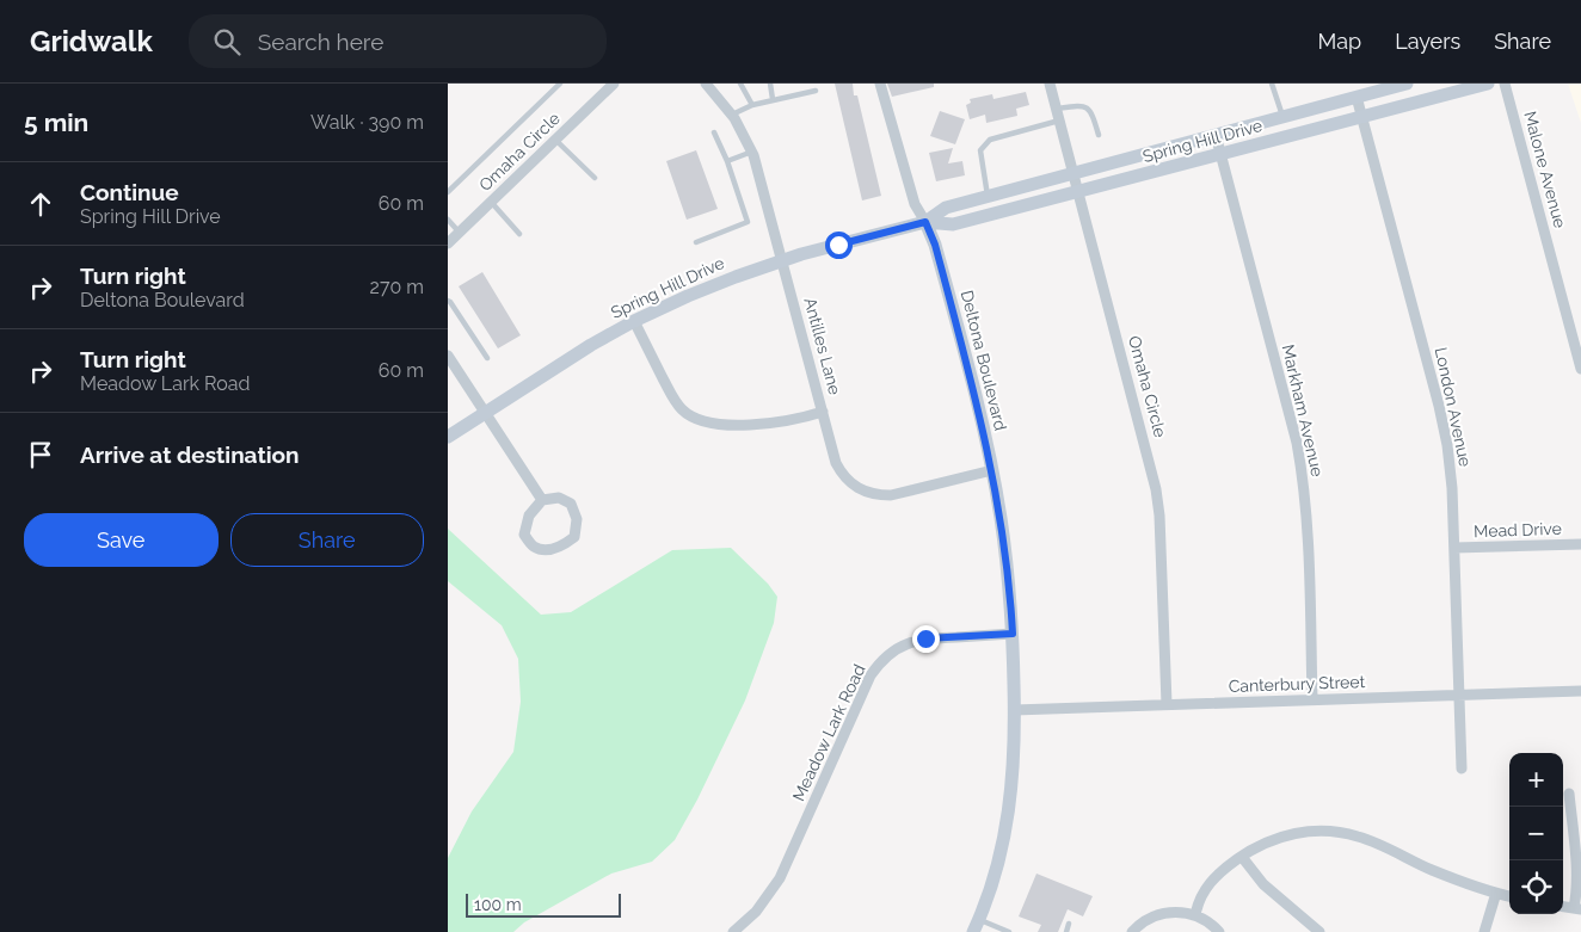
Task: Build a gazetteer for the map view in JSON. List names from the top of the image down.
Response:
{
  "streets": {
    "main road": ["Spring Hill Drive", "Deltona Boulevard"],
    "street": [
      "Omaha Circle",
      "Malone Avenue",
      "Antilles Lane",
      "London Avenue",
      "Markham Avenue",
      "Mead Drive",
      "Canterbury Street",
      "Meadow Lark Road"
    ]
  },
  "crossings": [
    ["Spring Hill Drive", "Omaha Circle"],
    ["Spring Hill Drive", "Antilles Lane"],
    ["Spring Hill Drive", "Deltona Boulevard"],
    ["Spring Hill Drive", "London Avenue"],
    ["Spring Hill Drive", "Markham Avenue"],
    ["Omaha Circle", "Canterbury Street"],
    ["Antilles Lane", "Deltona Boulevard"],
    ["Deltona Boulevard", "Canterbury Street"],
    ["Deltona Boulevard", "Meadow Lark Road"],
    ["London Avenue", "Mead Drive"],
    ["London Avenue", "Canterbury Street"],
    ["Markham Avenue", "Canterbury Street"]
  ],
  "scale_bar": "100 m",
  "page": {
    "header": "Gridwalk",
    "search": "Search here",
    "nav": ["Map", "Layers", "Share"],
    "heading": ["5 min", "Walk · 390 m"],
    "list": [
      ["Continue", "Spring Hill Drive", "60 m"],
      ["Turn right", "Deltona Boulevard", "270 m"],
      ["Turn right", "Meadow Lark Road", "60 m"],
      "Arrive at destination"
    ],
    "buttons": ["Save", "Share"],
    "map_buttons": ["+", "−"],
    "scale": "100 m"
  }
}
